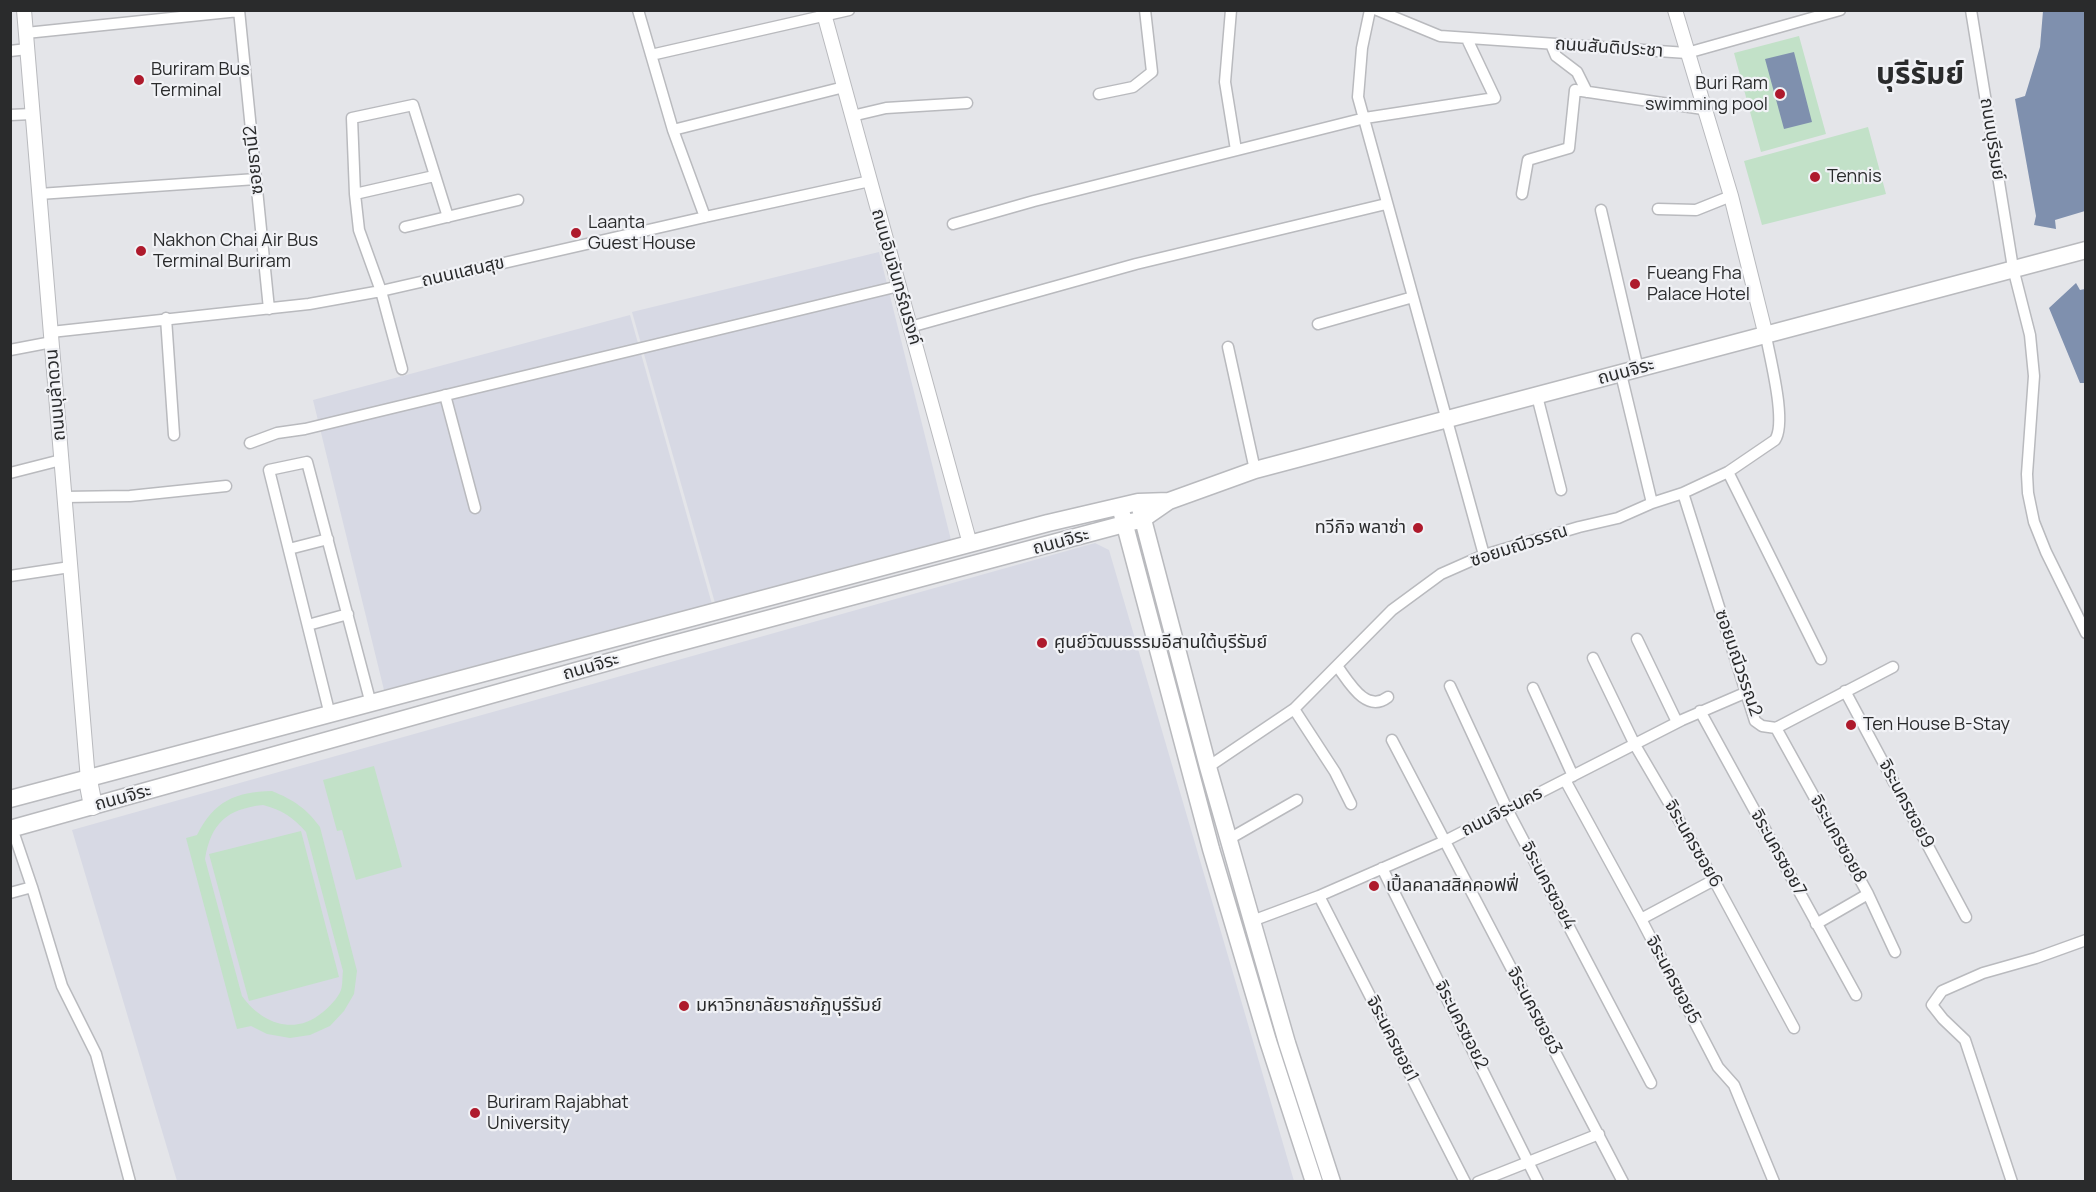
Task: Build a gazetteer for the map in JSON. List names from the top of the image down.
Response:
{
  "streets": {
    "main road": ["ถนนจิระ"],
    "street": [
      "ถนนสันติประชา",
      "ถนนบุรีรมย์",
      "ซอยธานี2",
      "ถนนแสนสุข",
      "ถนนอินจันทร์ณรงค์",
      "ถนนบุลำดวน",
      "ซอยมณีวรรณ",
      "ซอยมณีวรรณ2",
      "จิระนครซอย9",
      "ถนนจิระนคร",
      "จิระนครซอย8",
      "จิระนครซอย6",
      "จิระนครซอย7",
      "จิระนครซอย4",
      "จิระนครซอย5",
      "จิระนครซอย3",
      "จิระนครซอย2",
      "จิระนครซอย1"
    ]
  },
  "crossings": [
    ["ถนนบุรีรมย์", "ถนนจิระ"],
    ["ซอยธานี2", "ถนนแสนสุข"],
    ["ถนนแสนสุข", "ถนนอินจันทร์ณรงค์"],
    ["ถนนแสนสุข", "ถนนบุลำดวน"],
    ["ถนนอินจันทร์ณรงค์", "ถนนจิระ"],
    ["ถนนจิระ", "ถนนบุลำดวน"],
    ["ถนนจิระ", "ซอยมณีวรรณ"],
    ["ซอยมณีวรรณ", "ซอยมณีวรรณ2"],
    ["ซอยมณีวรรณ2", "จิระนครซอย9"],
    ["ซอยมณีวรรณ2", "ถนนจิระนคร"],
    ["ซอยมณีวรรณ2", "จิระนครซอย8"],
    ["ถนนจิระนคร", "จิระนครซอย6"],
    ["ถนนจิระนคร", "จิระนครซอย7"],
    ["ถนนจิระนคร", "จิระนครซอย4"],
    ["ถนนจิระนคร", "จิระนครซอย5"],
    ["ถนนจิระนคร", "จิระนครซอย3"],
    ["ถนนจิระนคร", "จิระนครซอย2"],
    ["ถนนจิระนคร", "จิระนครซอย1"]
  ],
  "districts": ["บุรีรัมย์"],
  "places": [
    "Buriram Bus Terminal",
    "Buri Ram swimming pool",
    "Tennis",
    "Laanta Guest House",
    "Nakhon Chai Air Bus Terminal Buriram",
    "Fueang Fha Palace Hotel",
    "ทวีกิจ พลาซ่า",
    "ศูนย์วัฒนธรรมอีสานใต้บุรีรัมย์",
    "Ten House B-Stay",
    "เปิ้ลคลาสสิคคอฟฟี่",
    "มหาวิทยาลัยราชภัฏบุรีรัมย์",
    "Buriram Rajabhat University"
  ]
}
